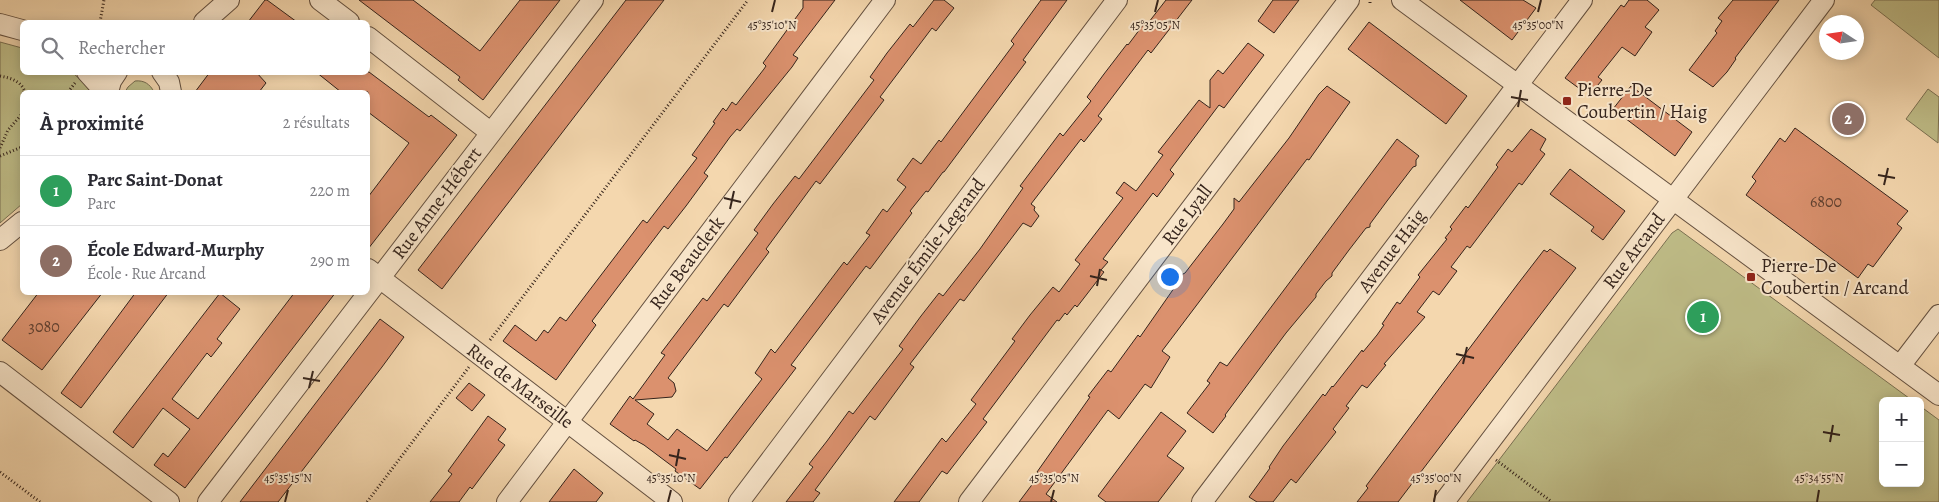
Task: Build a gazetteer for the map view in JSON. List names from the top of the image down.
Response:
{
  "streets": {
    "street": [
      "Rue Anne-Hébert",
      "Rue Lyall",
      "Avenue Émile-Legrand",
      "Avenue Haig",
      "Rue Arcand",
      "Rue Beauclerk",
      "Rue de Marseille"
    ]
  },
  "crossings": [
    ["Rue Anne-Hébert", "Rue de Marseille"],
    ["Rue Beauclerk", "Rue de Marseille"]
  ],
  "places": {
    "transit": ["Pierre-De Coubertin / Haig", "Pierre-De Coubertin / Arcand"]
  },
  "house_numbers": ["6800", "3080"],
  "north": "left",
  "page": {
    "search": "Rechercher",
    "heading": ["À proximité", "2 résultats"],
    "pins": ["2", "1"],
    "list": [
      {
        "mark": "1",
        "name": "Parc Saint-Donat",
        "note": "Parc",
        "value": "220 m"
      },
      {
        "mark": "2",
        "name": "École Edward-Murphy",
        "note": "École · Rue Arcand",
        "value": "290 m"
      }
    ],
    "map_buttons": ["+", "−"]
  },
  "coordinates": [
    "45°35'10\"N",
    "45°35'05\"N",
    "45°35'00\"N",
    "45°35'15\"N",
    "45°34'55\"N"
  ]
}
